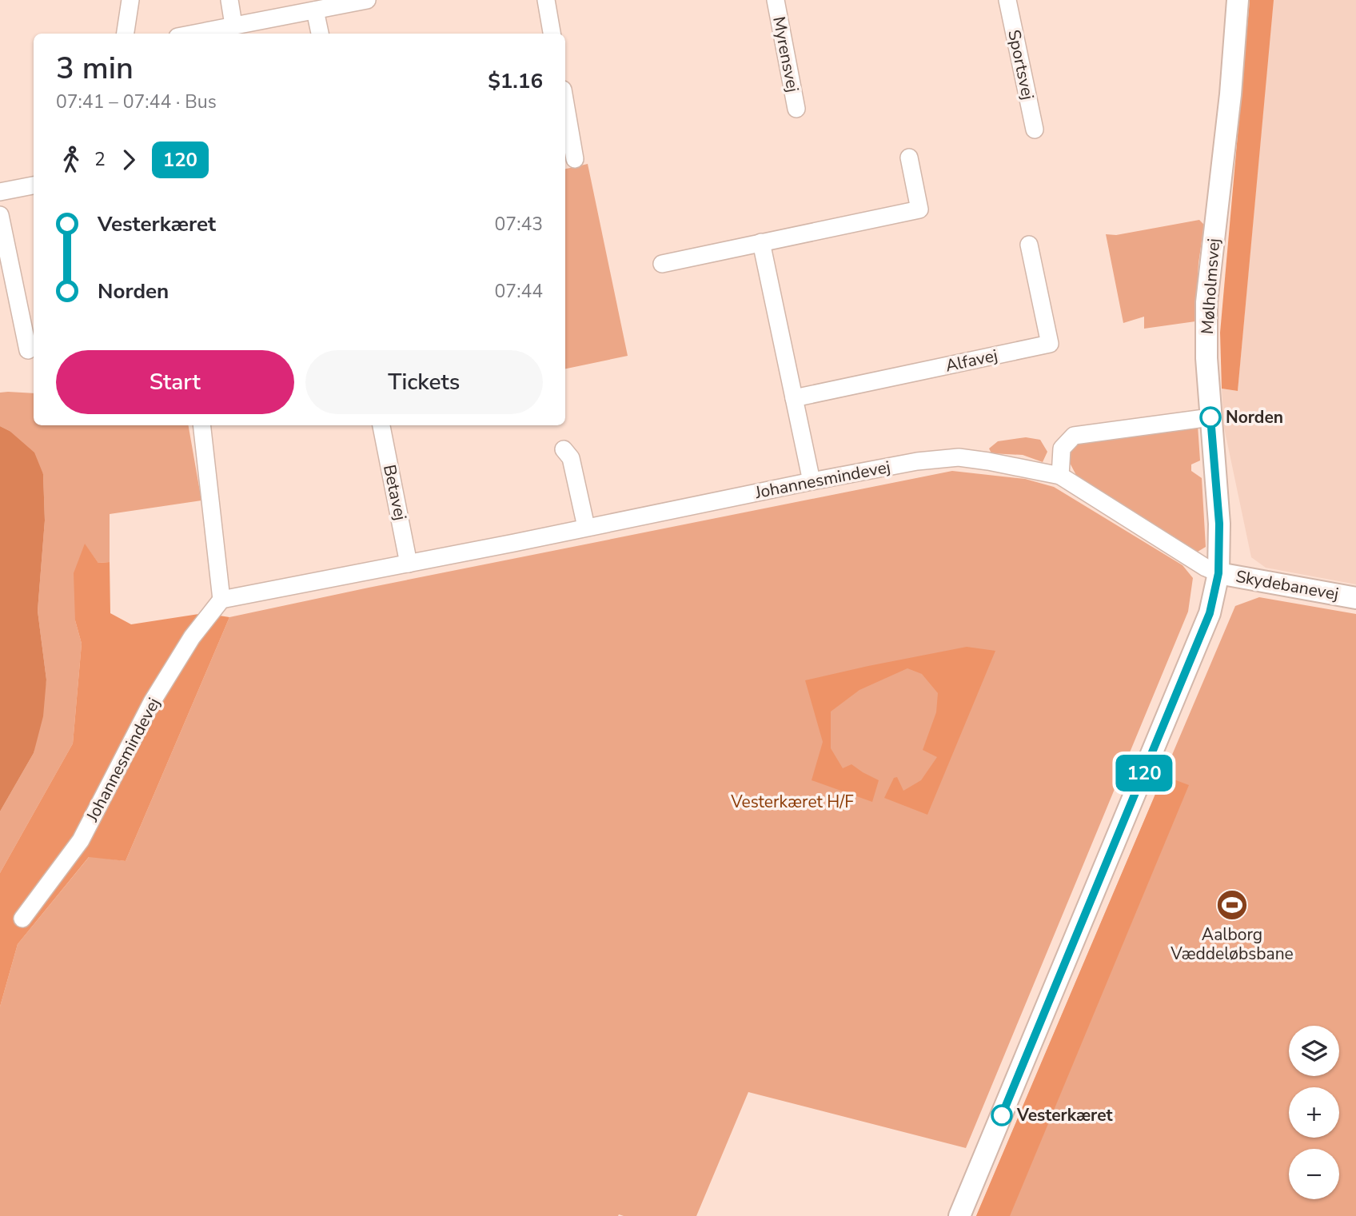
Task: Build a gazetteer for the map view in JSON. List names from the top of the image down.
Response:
{
  "streets": {
    "street": [
      "Myrensvej",
      "Sportsvej",
      "Mølholmsvej",
      "Alfavej",
      "Johannesmindevej",
      "Betavej",
      "Skydebanevej"
    ]
  },
  "crossings": [
    ["Mølholmsvej", "Johannesmindevej"],
    ["Mølholmsvej", "Skydebanevej"],
    ["Johannesmindevej", "Betavej"],
    ["Johannesmindevej", "Skydebanevej"]
  ],
  "parks": ["Vesterkæret H/F"],
  "places": {
    "other": ["Norden", "Vesterkæret"],
    "sports": ["Aalborg Væddeløbsbane"]
  },
  "lines": ["bus line 120"],
  "page": {
    "on_map": "120",
    "heading": ["3 min", "07:41 – 07:44 · Bus", "$1.16"],
    "legs": ["2", "120"],
    "list": [
      {
        "name": "Vesterkæret",
        "value": "07:43"
      },
      {
        "name": "Norden",
        "value": "07:44"
      }
    ],
    "buttons": ["Start", "Tickets"],
    "map_buttons": ["+", "−"]
  }
}
